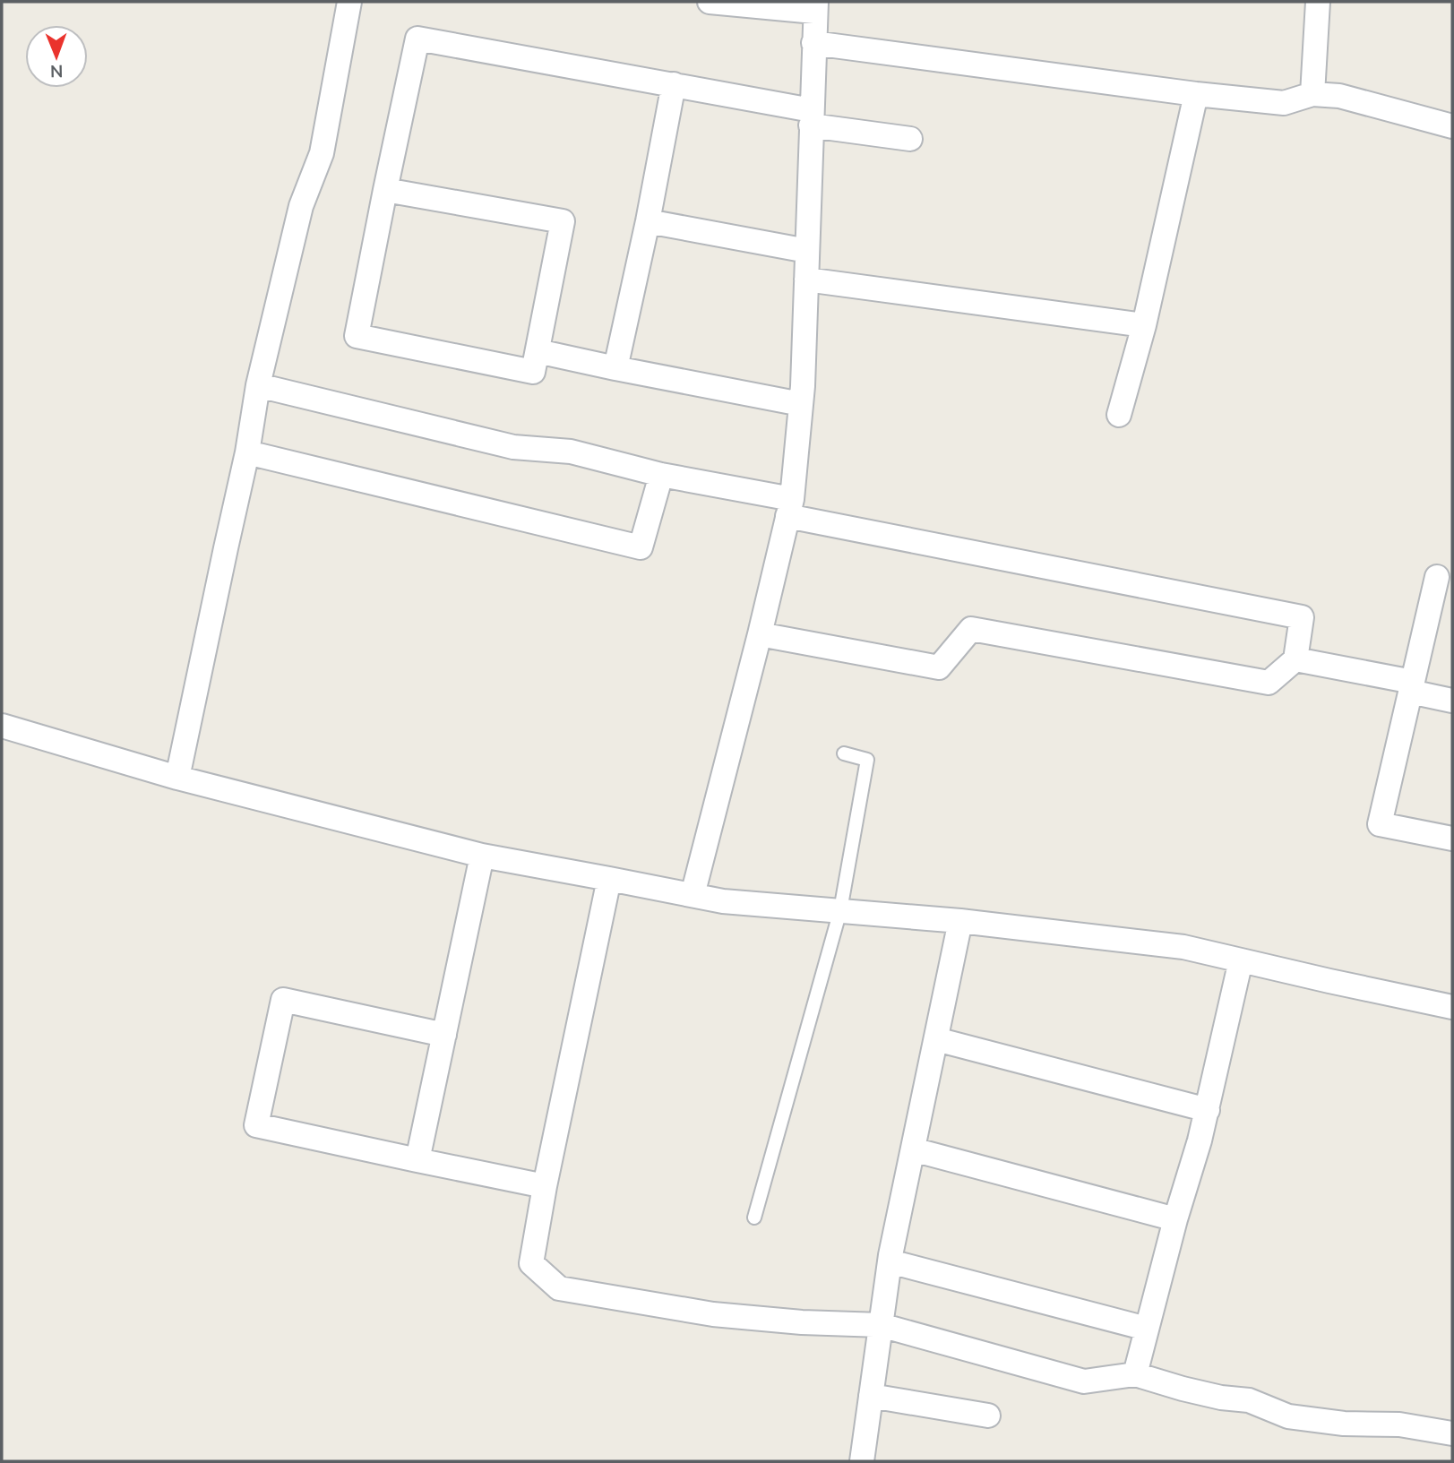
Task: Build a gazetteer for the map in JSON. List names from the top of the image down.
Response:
{
  "north": "bottom"
}
